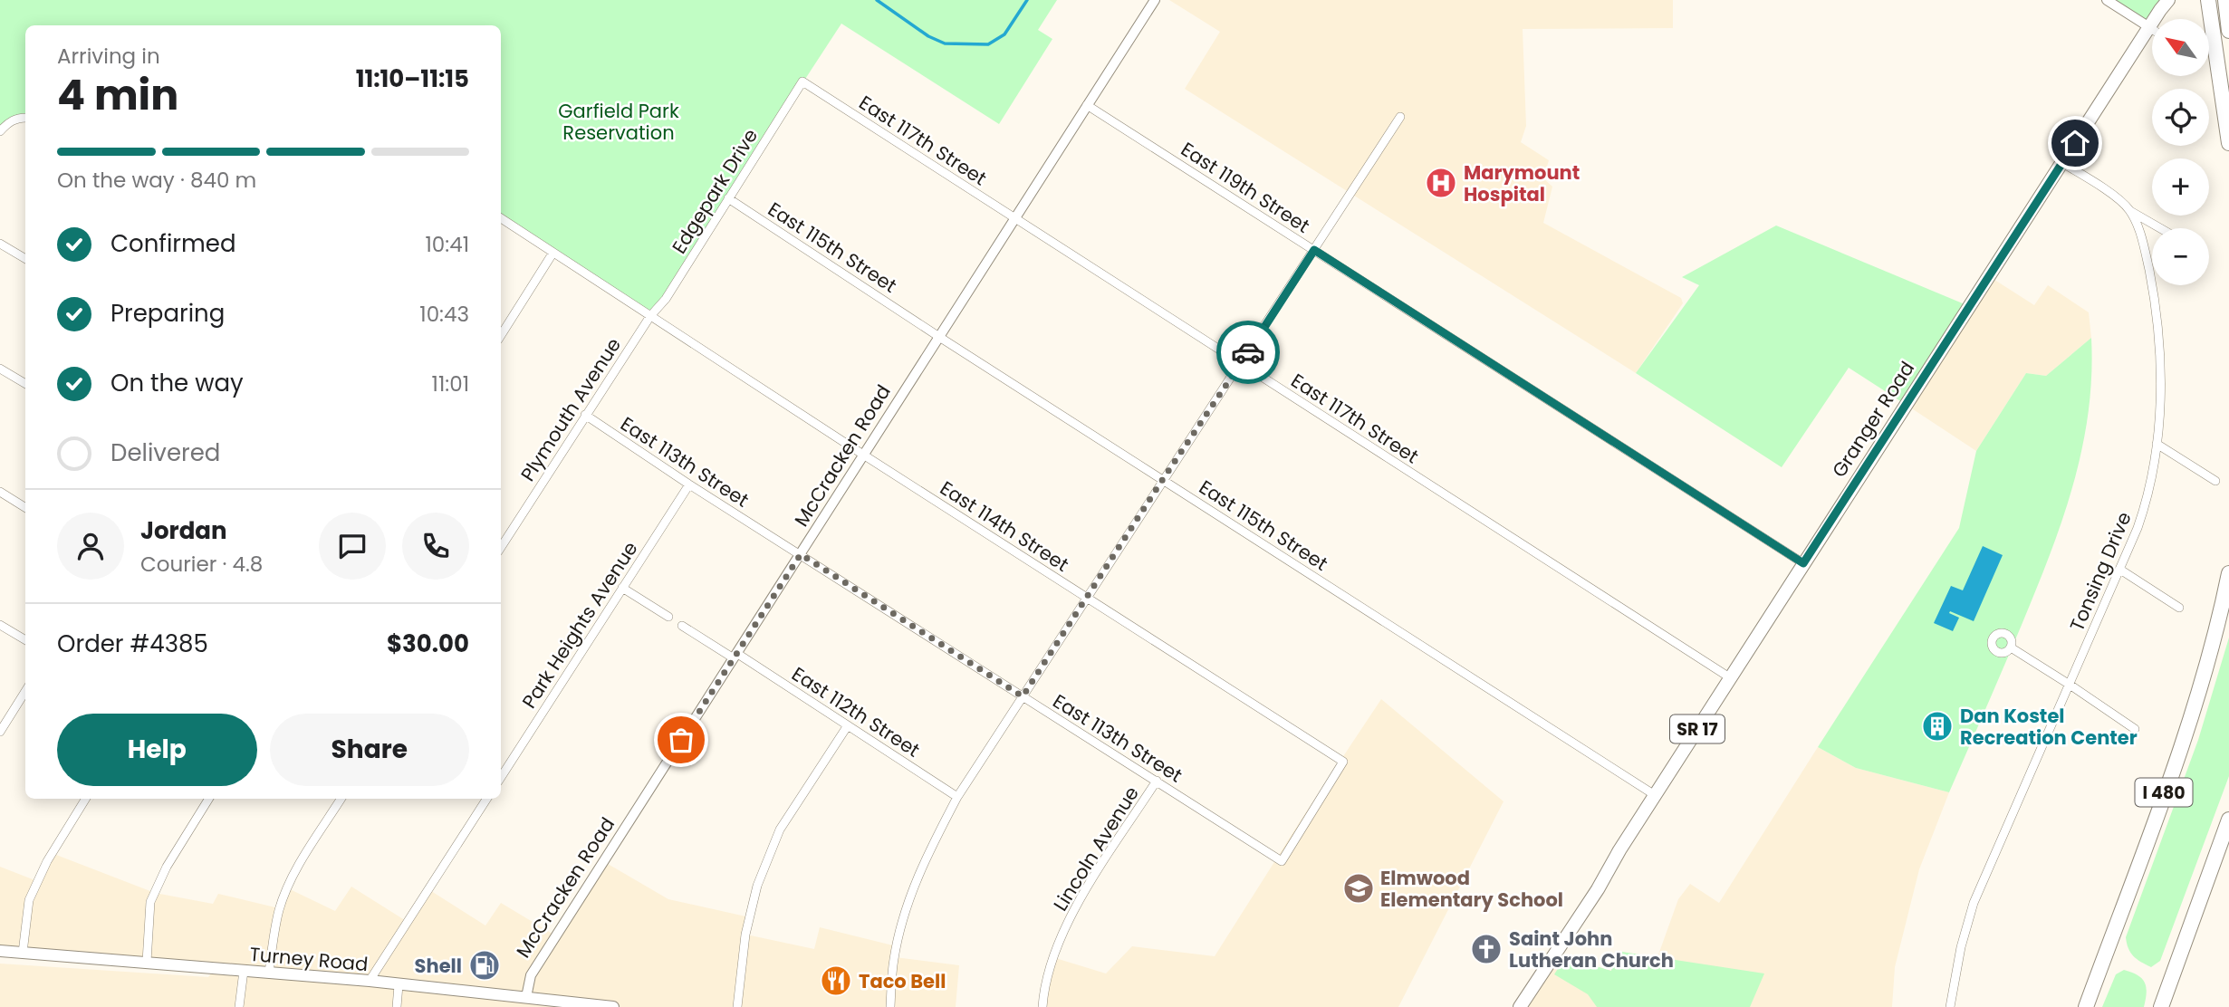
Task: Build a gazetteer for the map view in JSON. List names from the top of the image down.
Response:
{
  "streets": {
    "highway": ["I 480"],
    "main road": ["Granger Road", "SR 17", "Turney Road"],
    "street": [
      "East 117th Street",
      "East 119th Street",
      "Edgepark Drive",
      "East 115th Street",
      "Plymouth Avenue",
      "McCracken Road",
      "East 113th Street",
      "East 114th Street",
      "Tonsing Drive",
      "Park Heights Avenue",
      "East 112th Street",
      "Lincoln Avenue"
    ]
  },
  "crossings": [
    ["East 117th Street", "Edgepark Drive"],
    ["East 117th Street", "Granger Road"],
    ["East 117th Street", "McCracken Road"],
    ["East 119th Street", "Granger Road"],
    ["East 119th Street", "McCracken Road"],
    ["Edgepark Drive", "East 115th Street"],
    ["Edgepark Drive", "Plymouth Avenue"],
    ["Edgepark Drive", "East 114th Street"],
    ["East 115th Street", "Granger Road"],
    ["East 115th Street", "McCracken Road"],
    ["Plymouth Avenue", "East 113th Street"],
    ["Plymouth Avenue", "East 114th Street"],
    ["Granger Road", "Tonsing Drive"],
    ["McCracken Road", "East 113th Street"],
    ["McCracken Road", "East 114th Street"],
    ["McCracken Road", "East 112th Street"],
    ["McCracken Road", "Turney Road"],
    ["East 113th Street", "East 114th Street"],
    ["East 113th Street", "Park Heights Avenue"],
    ["East 113th Street", "Lincoln Avenue"]
  ],
  "parks": ["Garfield Park Reservation"],
  "places": {
    "hospital": ["Marymount Hospital"],
    "building": ["Dan Kostel Recreation Center"],
    "school or university": ["Elmwood Elementary School"],
    "church": ["Saint John Lutheran Church"],
    "fuel station": ["Shell"],
    "restaurant": ["Taco Bell"]
  },
  "north": "top left",
  "page": {
    "map_buttons": ["+", "−"],
    "heading": ["4 min", "Arriving in", "11:10–11:15"],
    "panel": [
      "Jordan",
      "Courier · 4.8",
      "Order #4385",
      "$30.00"
    ],
    "bar": "On the way · 840 m",
    "list": [
      ["Confirmed", "10:41"],
      ["Preparing", "10:43"],
      ["On the way", "11:01"],
      "Delivered"
    ],
    "buttons": ["Help", "Share"]
  }
}
